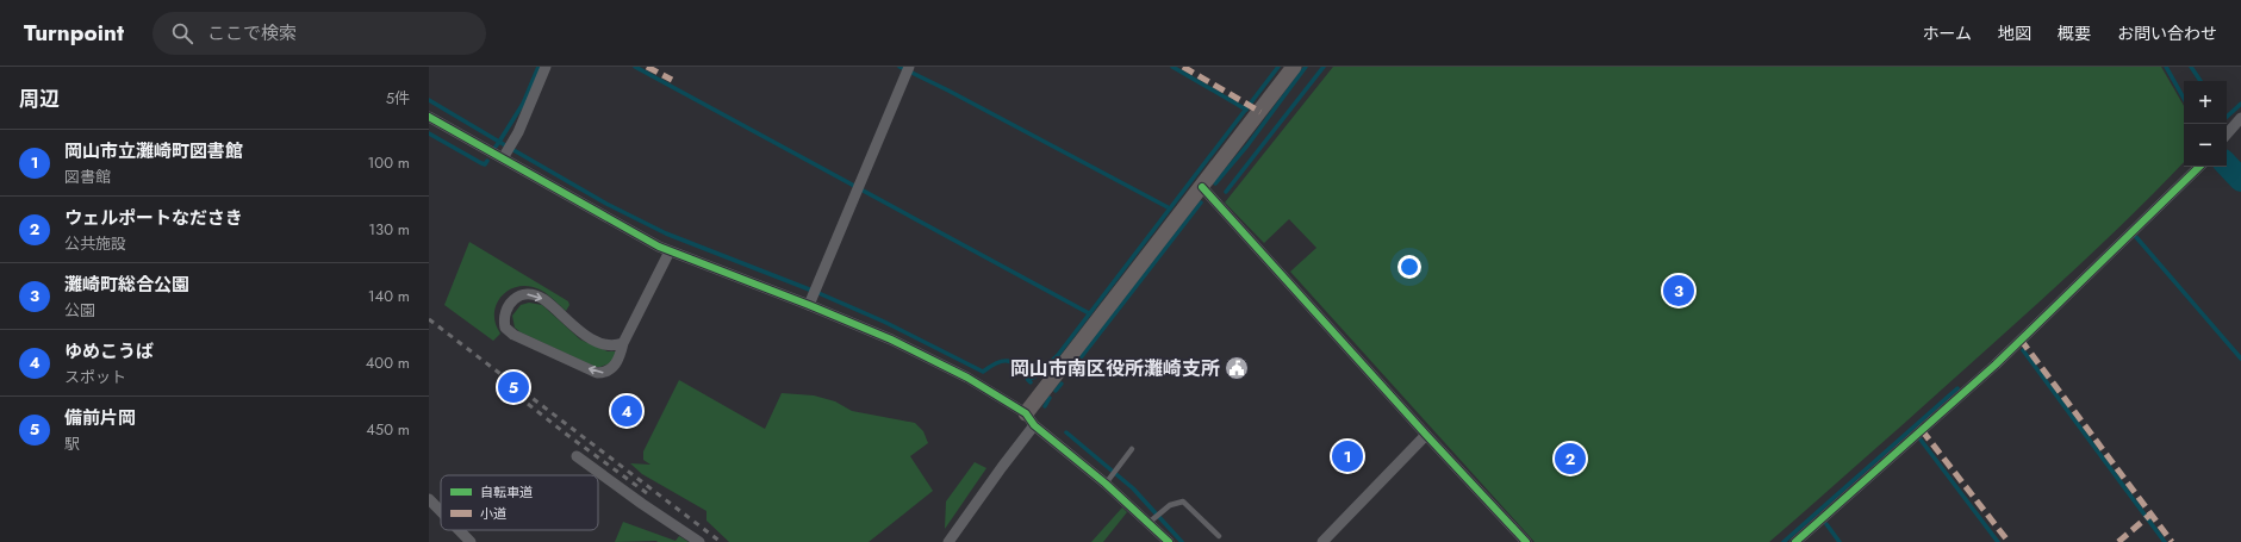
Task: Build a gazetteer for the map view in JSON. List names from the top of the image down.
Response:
{
  "places": {
    "public building": ["岡山市南区役所灘崎支所"]
  },
  "legend": ["自転車道", "小道"],
  "page": {
    "header": "Turnpoint",
    "search": "ここで検索",
    "nav": [
      "ホーム",
      "地図",
      "概要",
      "お問い合わせ"
    ],
    "heading": ["周辺", "5件"],
    "map_buttons": ["+", "−"],
    "list": [
      {
        "mark": "1",
        "name": "岡山市立灘崎町図書館",
        "note": "図書館",
        "value": "100 m"
      },
      {
        "mark": "2",
        "name": "ウェルポートなださき",
        "note": "公共施設",
        "value": "130 m"
      },
      {
        "mark": "3",
        "name": "灘崎町総合公園",
        "note": "公園",
        "value": "140 m"
      },
      {
        "mark": "4",
        "name": "ゆめこうば",
        "note": "スポット",
        "value": "400 m"
      },
      {
        "mark": "5",
        "name": "備前片岡",
        "note": "駅",
        "value": "450 m"
      }
    ],
    "pins": [
      "3",
      "5",
      "4",
      "1",
      "2"
    ]
  }
}
